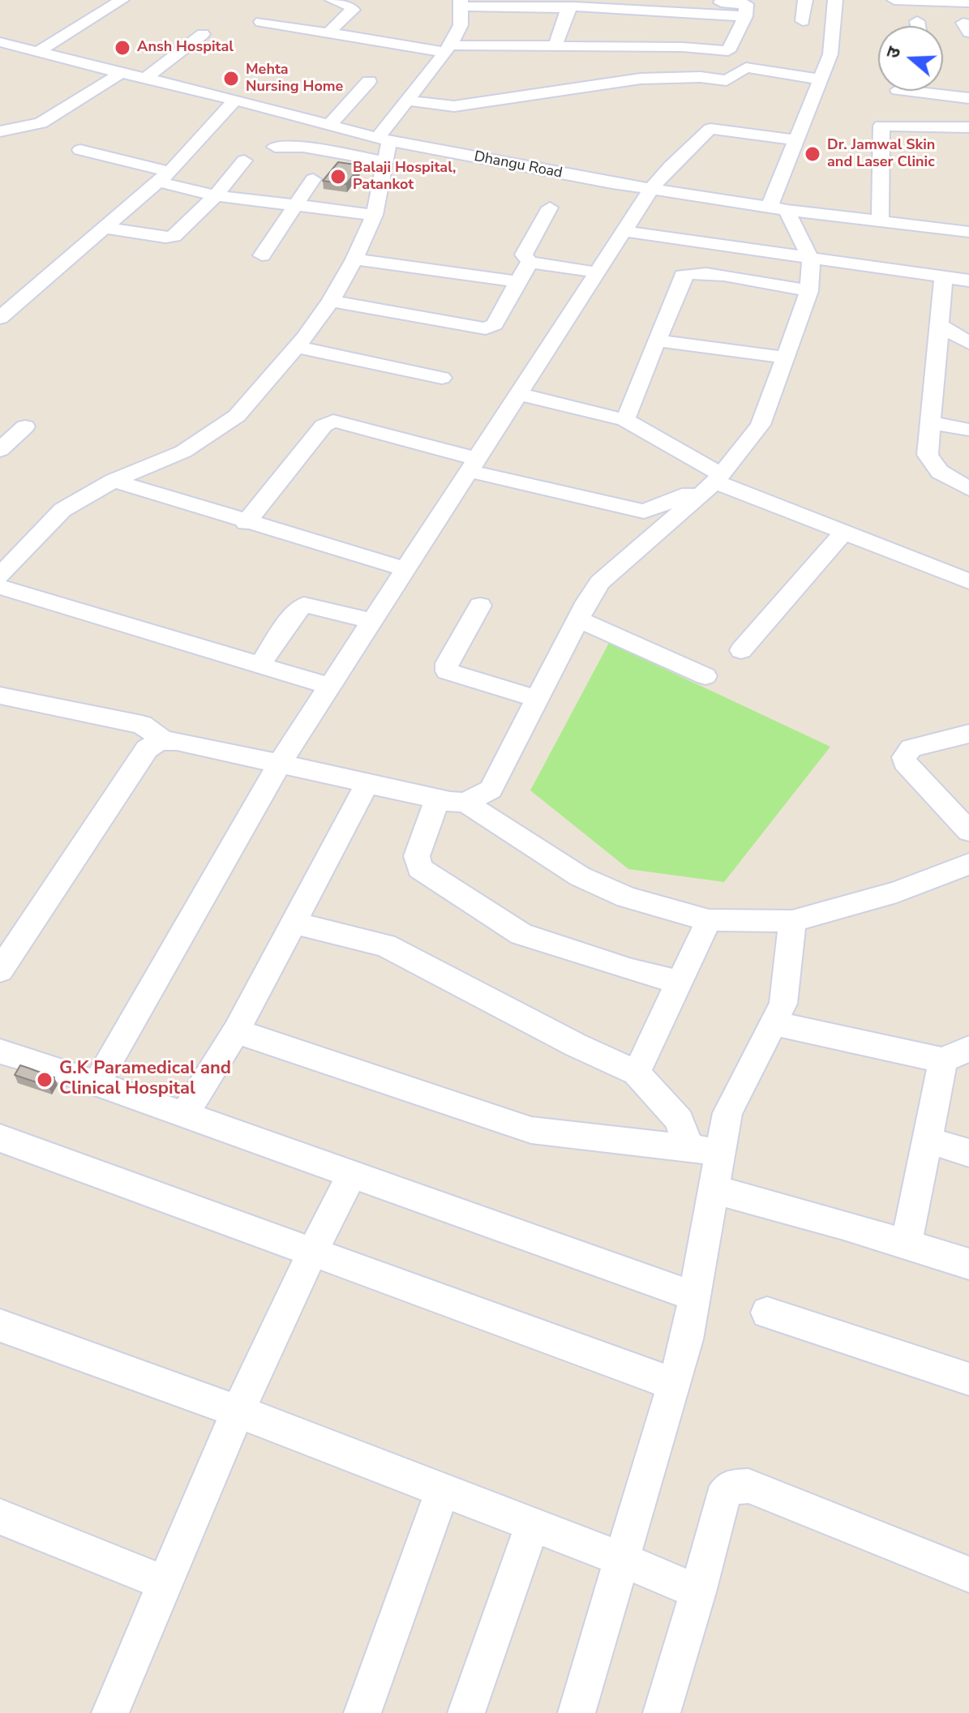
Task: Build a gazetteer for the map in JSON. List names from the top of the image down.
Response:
{
  "streets": {
    "street": ["Dhangu Road"]
  },
  "places": [
    "Ansh Hospital",
    "Mehta Nursing Home",
    "Dr. Jamwal Skin and Laser Clinic",
    "Balaji Hospital, Patankot",
    "G.K Paramedical and Clinical Hospital"
  ],
  "north": "left"
}
